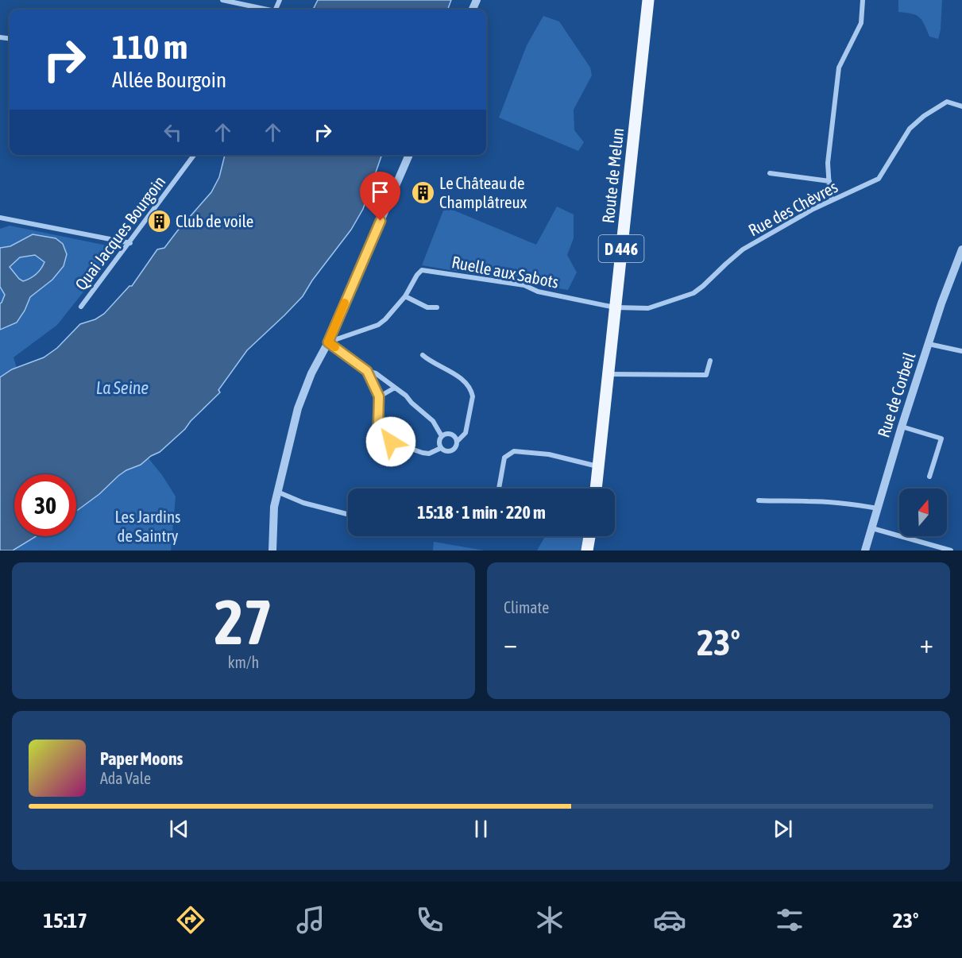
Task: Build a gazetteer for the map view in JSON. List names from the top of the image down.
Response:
{
  "streets": {
    "main road": ["Route de Melun", "D 446"],
    "street": [
      "Rue des Chèvres",
      "Quai Jacques Bourgoin",
      "Ruelle aux Sabots",
      "Rue de Corbeil"
    ]
  },
  "crossings": [
    ["Route de Melun", "Rue des Chèvres"],
    ["Route de Melun", "Ruelle aux Sabots"],
    ["Rue des Chèvres", "Ruelle aux Sabots"]
  ],
  "water": ["La Seine"],
  "parks": ["Les Jardins de Saintry"],
  "places": {
    "building": ["Le Château de Champlâtreux", "Club de voile"]
  },
  "north": "top",
  "page": {
    "turn": ["110 m", "Allée Bourgoin"],
    "limit": "30",
    "trip": "15:18 · 1 min · 220 m",
    "tile": [
      ["27", "km/h"],
      "Climate"
    ],
    "heat": ["−", "23°", "+"],
    "song": ["Paper Moons", "Ada Vale"],
    "tabs": ["15:17", "23°"]
  }
}
